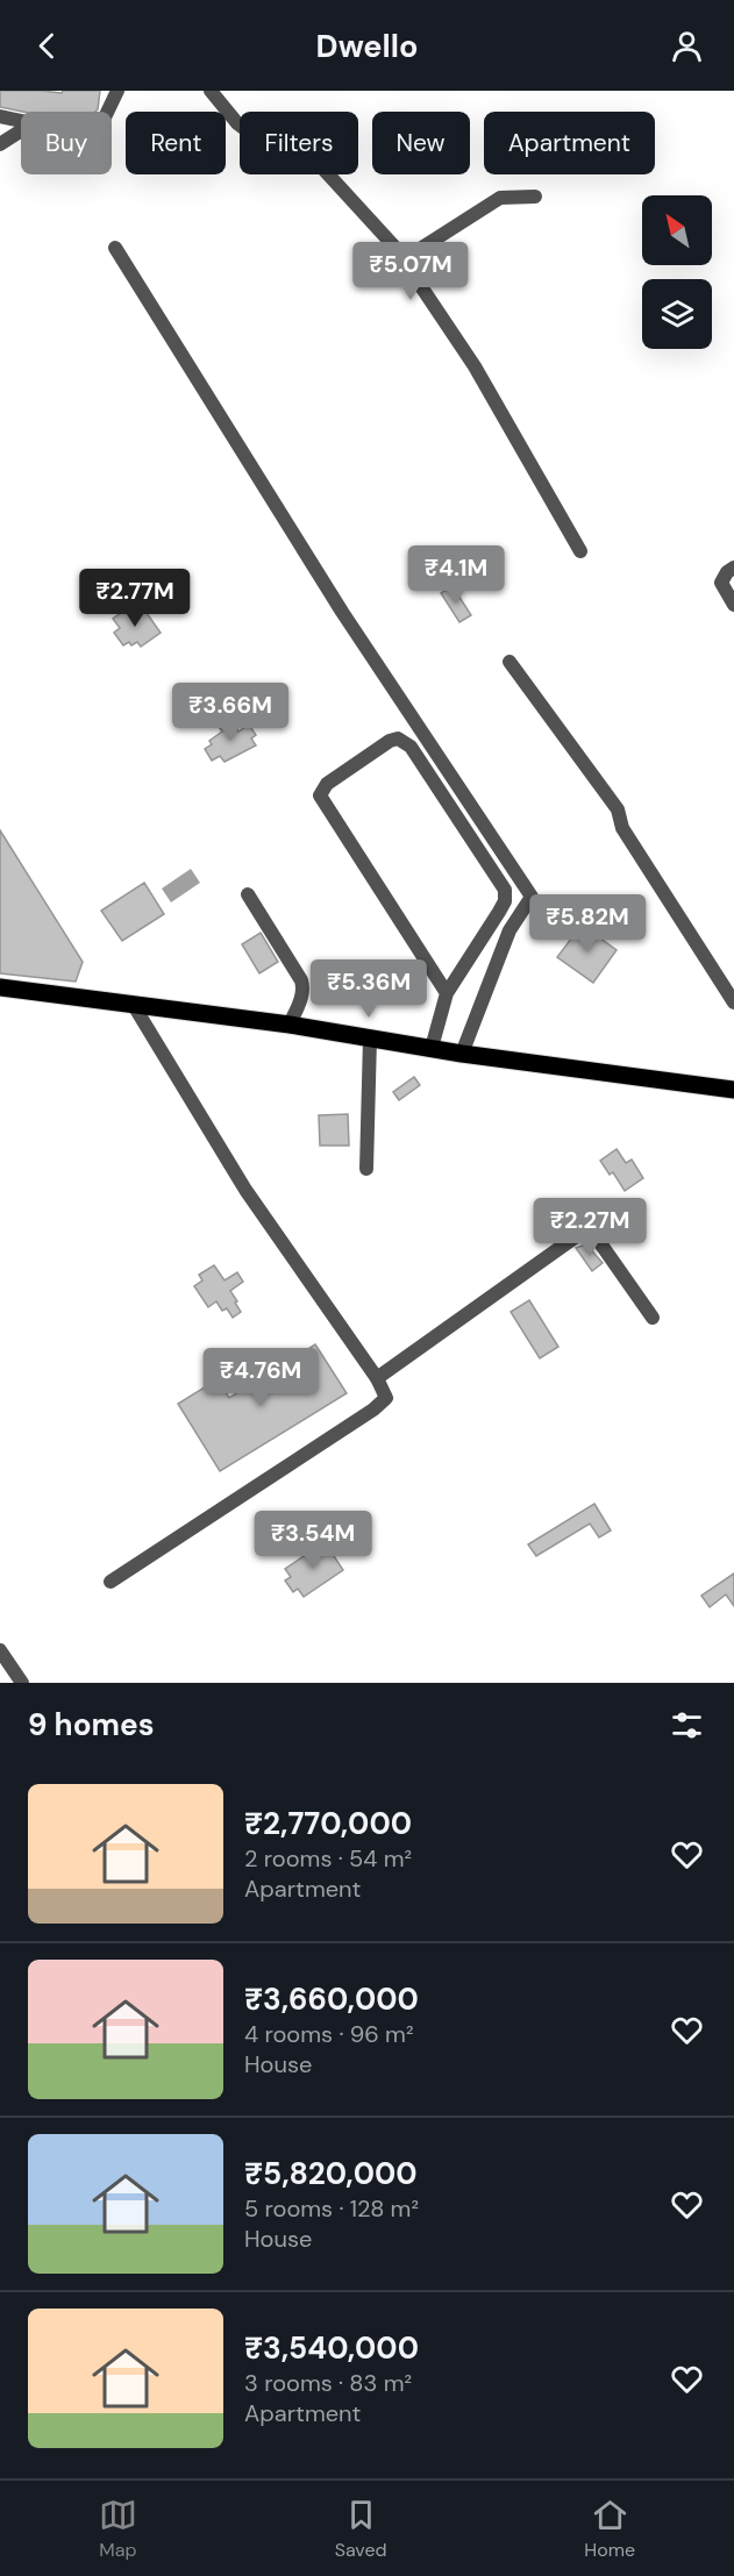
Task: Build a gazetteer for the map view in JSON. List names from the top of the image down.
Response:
{
  "north": "top left",
  "page": {
    "header": "Dwello",
    "chip": [
      "Buy",
      "Rent",
      "Filters",
      "New",
      "Apartment"
    ],
    "price": [
      "₹5.07M",
      "₹4.1M",
      "₹2.77M",
      "₹3.66M",
      "₹5.82M",
      "₹5.36M",
      "₹2.27M",
      "₹4.76M",
      "₹3.54M"
    ],
    "heading": "9 homes",
    "list": [
      {
        "name": "₹2,770,000",
        "note": "2 rooms · 54 m² · Apartment"
      },
      {
        "name": "₹3,660,000",
        "note": "4 rooms · 96 m² · House"
      },
      {
        "name": "₹5,820,000",
        "note": "5 rooms · 128 m² · House"
      },
      {
        "name": "₹3,540,000",
        "note": "3 rooms · 83 m² · Apartment"
      }
    ],
    "tabs": ["Map", "Saved", "Home"]
  }
}
